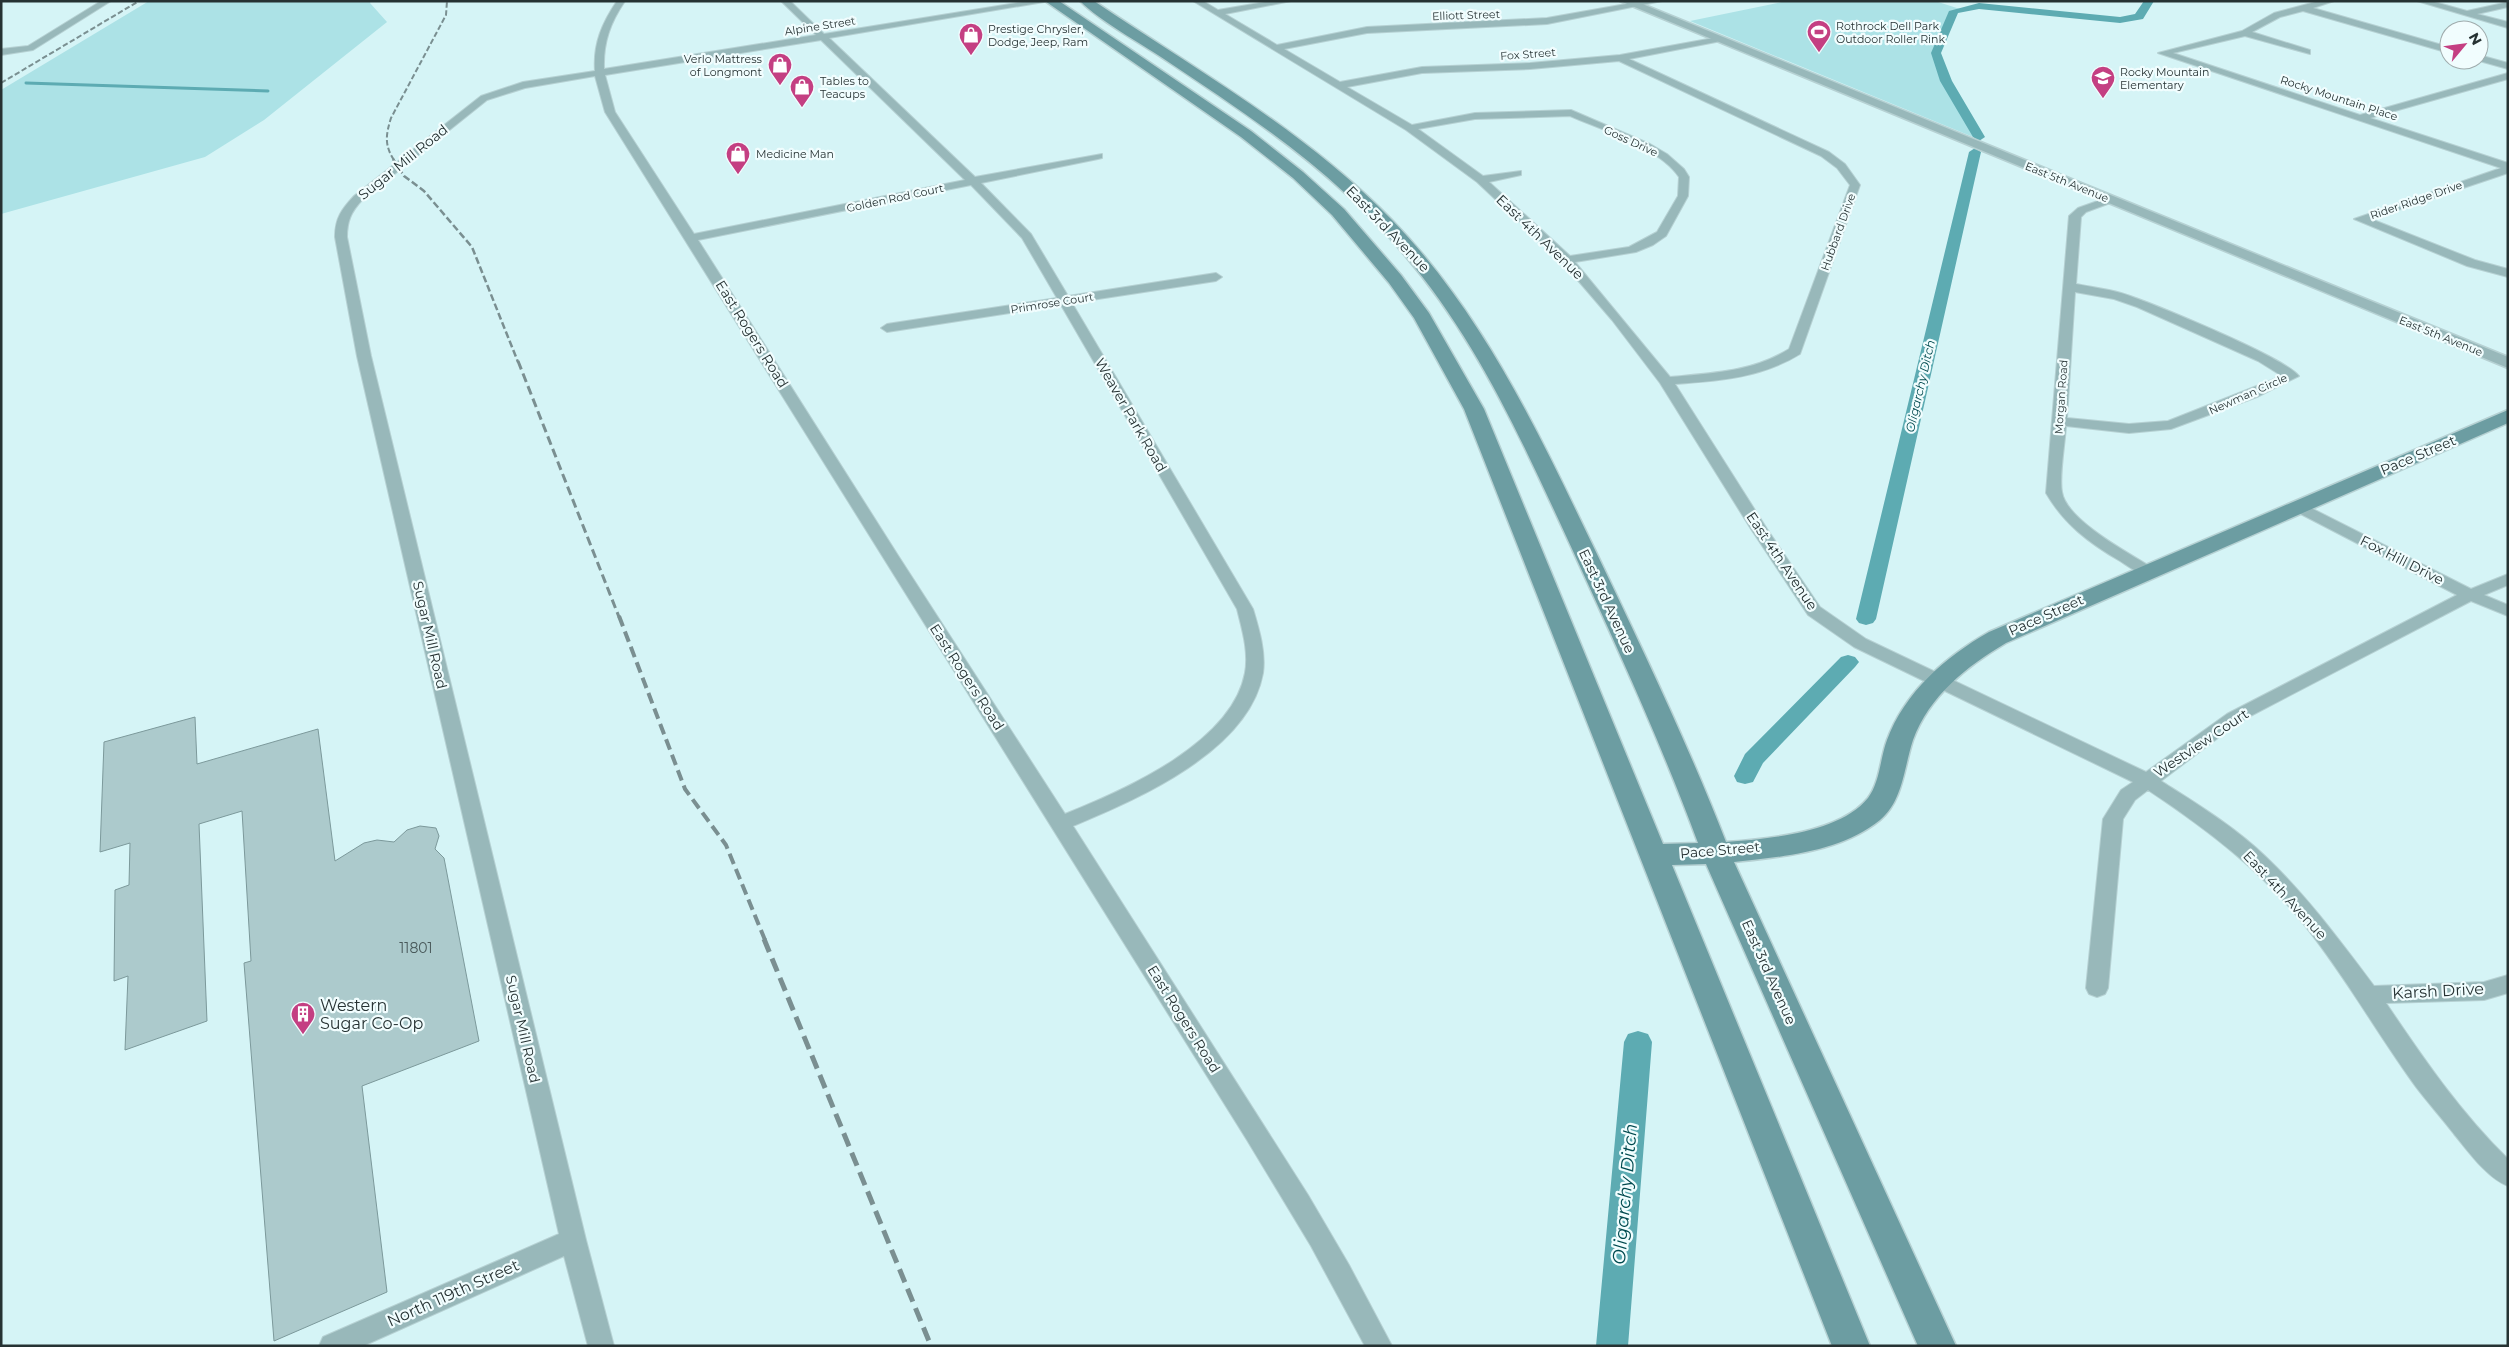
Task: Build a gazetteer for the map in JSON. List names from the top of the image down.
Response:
{
  "streets": {
    "main road": ["East 3rd Avenue", "Pace Street"],
    "street": [
      "Elliott Street",
      "Alpine Street",
      "Fox Street",
      "Rocky Mountain Place",
      "Goss Drive",
      "Sugar Mill Road",
      "East 5th Avenue",
      "Golden Rod Court",
      "Rider Ridge Drive",
      "Hubbard Drive",
      "East 4th Avenue",
      "Primrose Court",
      "East Rogers Road",
      "Newman Circle",
      "Morgan Road",
      "Weaver Park Road",
      "Fox Hill Drive",
      "Westview Court",
      "Karsh Drive",
      "North 119th Street"
    ]
  },
  "crossings": [
    ["Elliott Street", "East 5th Avenue"],
    ["Elliott Street", "East 4th Avenue"],
    ["Alpine Street", "Sugar Mill Road"],
    ["Alpine Street", "East Rogers Road"],
    ["Alpine Street", "Weaver Park Road"],
    ["Fox Street", "East 5th Avenue"],
    ["Fox Street", "Hubbard Drive"],
    ["Fox Street", "East 4th Avenue"],
    ["Rocky Mountain Place", "Rider Ridge Drive"],
    ["Goss Drive", "East 4th Avenue"],
    ["Sugar Mill Road", "East Rogers Road"],
    ["Sugar Mill Road", "North 119th Street"],
    ["East 5th Avenue", "Morgan Road"],
    ["Golden Rod Court", "East Rogers Road"],
    ["Golden Rod Court", "Weaver Park Road"],
    ["East 3rd Avenue", "Pace Street"],
    ["Hubbard Drive", "East 4th Avenue"],
    ["East 4th Avenue", "Pace Street"],
    ["East 4th Avenue", "Westview Court"],
    ["East 4th Avenue", "Karsh Drive"],
    ["Primrose Court", "Weaver Park Road"],
    ["East Rogers Road", "Weaver Park Road"],
    ["Newman Circle", "Morgan Road"],
    ["Morgan Road", "Pace Street"],
    ["Pace Street", "Fox Hill Drive"],
    ["Fox Hill Drive", "Westview Court"]
  ],
  "water": ["Oligarchy Ditch"],
  "places": {
    "sports": ["Rothrock Dell Park Outdoor Roller Rink"],
    "shop": [
      "Prestige Chrysler, Dodge, Jeep, Ram",
      "Verlo Mattress of Longmont",
      "Tables to Teacups",
      "Medicine Man"
    ],
    "school or university": ["Rocky Mountain Elementary"],
    "building": ["Western Sugar Co-Op"]
  },
  "house_numbers": ["11801"],
  "north": "top right"
}
